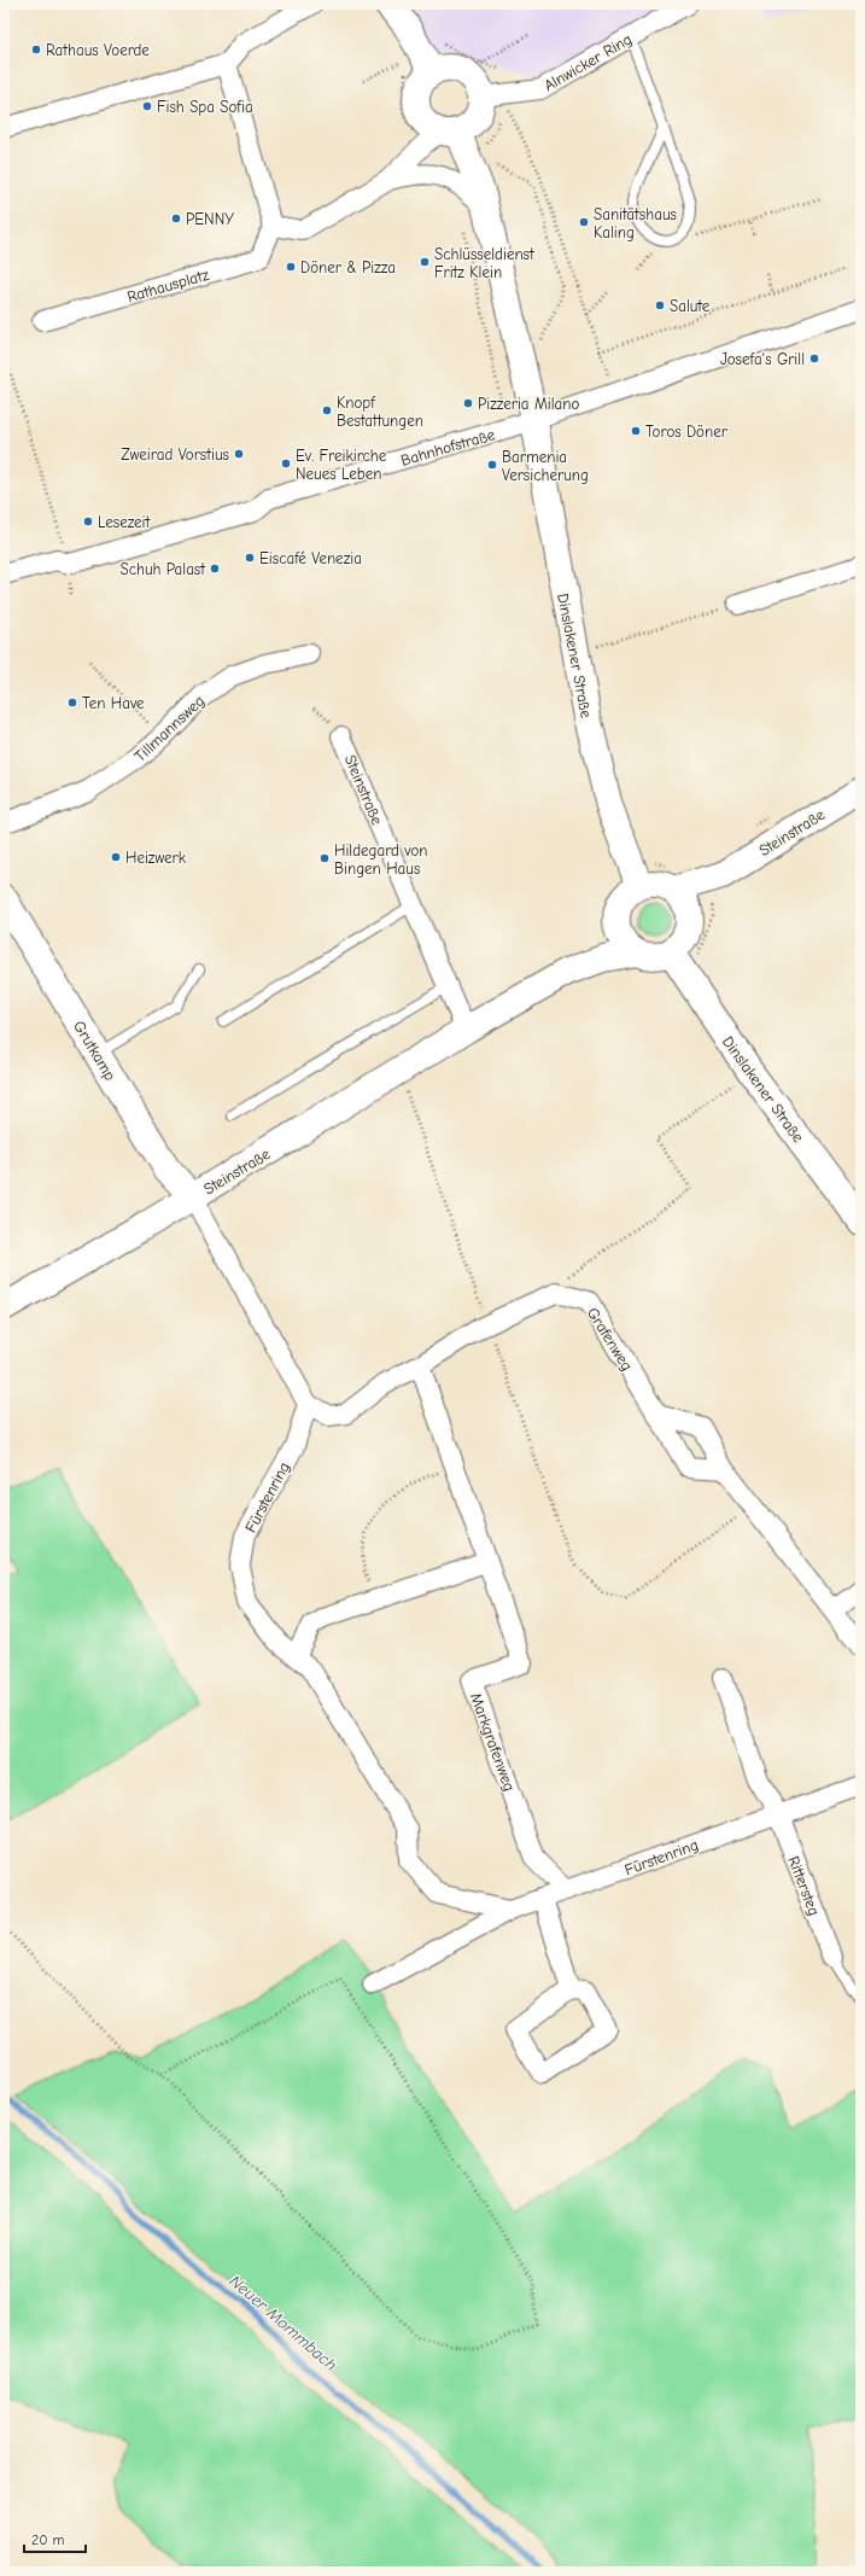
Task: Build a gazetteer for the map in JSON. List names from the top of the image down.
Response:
{
  "streets": {
    "main road": ["Dinslakener Straße", "Steinstraße", "Grutkamp"],
    "street": [
      "Alnwicker Ring",
      "Rathausplatz",
      "Bahnhofstraße",
      "Tillmannsweg",
      "Grafenweg",
      "Fürstenring",
      "Markgrafenweg",
      "Rittersteg"
    ]
  },
  "crossings": [
    ["Alnwicker Ring", "Dinslakener Straße"],
    ["Bahnhofstraße", "Dinslakener Straße"],
    ["Dinslakener Straße", "Steinstraße"],
    ["Steinstraße", "Grutkamp"],
    ["Grafenweg", "Fürstenring"],
    ["Grafenweg", "Markgrafenweg"],
    ["Fürstenring", "Markgrafenweg"],
    ["Fürstenring", "Rittersteg"]
  ],
  "water": ["Neuer Mommbach"],
  "places": [
    "Rathaus Voerde",
    "Fish Spa Sofia",
    "PENNY",
    "Sanitätshaus Kaling",
    "Schlüsseldienst Fritz Klein",
    "Döner & Pizza",
    "Salute",
    "Josefa's Grill",
    "Pizzeria Milano",
    "Knopf Bestattungen",
    "Toros Döner",
    "Zweirad Vorstius",
    "Ev. Freikirche Neues Leben",
    "Barmenia Versicherung",
    "Lesezeit",
    "Eiscafé Venezia",
    "Schuh Palast",
    "Ten Have",
    "Heizwerk",
    "Hildegard von Bingen Haus"
  ],
  "scale_bar": "20 m"
}
